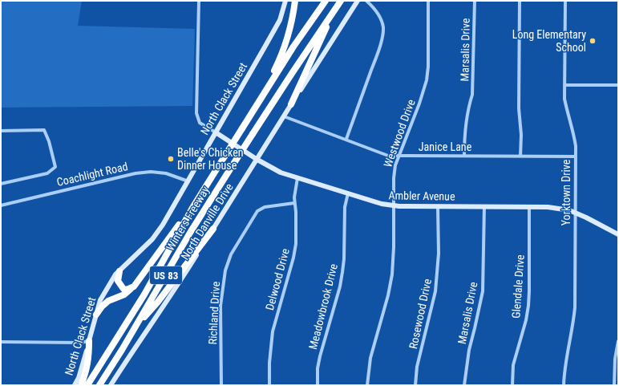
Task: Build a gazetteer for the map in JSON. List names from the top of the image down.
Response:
{
  "streets": {
    "highway": ["Winters Freeway", "US 83"],
    "main road": ["North Clack Street", "Ambler Avenue", "North Danville Drive"],
    "street": [
      "Marsalis Drive",
      "Westwood Drive",
      "Janice Lane",
      "Coachlight Road",
      "Yorktown Drive",
      "Delwood Drive",
      "Glendale Drive",
      "Meadowbrook Drive",
      "Richland Drive",
      "Rosewood Drive"
    ]
  },
  "crossings": [
    ["Marsalis Drive", "Janice Lane"],
    ["Marsalis Drive", "Ambler Avenue"],
    ["North Clack Street", "Coachlight Road"],
    ["North Clack Street", "Ambler Avenue"],
    ["Westwood Drive", "Janice Lane"],
    ["Westwood Drive", "Ambler Avenue"],
    ["Janice Lane", "Yorktown Drive"],
    ["Janice Lane", "North Danville Drive"],
    ["Yorktown Drive", "Ambler Avenue"],
    ["Ambler Avenue", "North Danville Drive"],
    ["Ambler Avenue", "Delwood Drive"],
    ["Ambler Avenue", "Glendale Drive"],
    ["Ambler Avenue", "Meadowbrook Drive"],
    ["Ambler Avenue", "Rosewood Drive"],
    ["Delwood Drive", "Richland Drive"]
  ],
  "places": ["Long Elementary School", "Belle's Chicken Dinner House"]
}
